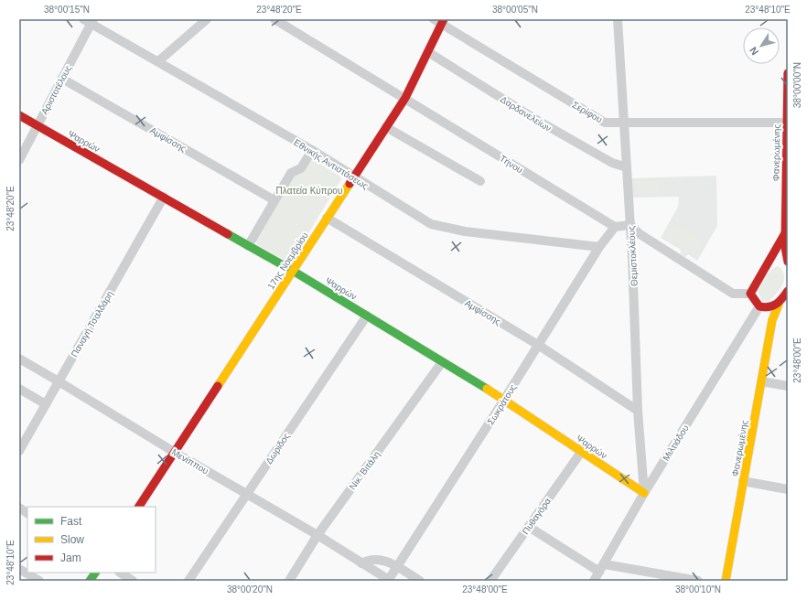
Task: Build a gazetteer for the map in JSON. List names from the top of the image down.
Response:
{
  "streets": {
    "street": [
      "Αριστοτέλους",
      "Σερίφου",
      "Δαρδανελείων",
      "Αμφίσσης",
      "Ψαρρών",
      "Φανερωμένης",
      "Εθνικής Αντιστάσεως",
      "Τήνου",
      "Θεμιστοκλέους",
      "17ης Νοεμβρίου",
      "Παναγή Τσαλδάρη",
      "Σωκράτους",
      "Μιλτιάδου",
      "Δωρίδος",
      "Μενίππου",
      "Νικ. Βιτάλη",
      "Πυθαγόρα"
    ]
  },
  "crossings": [
    ["Αριστοτέλους", "Αμφίσσης"],
    ["Αριστοτέλους", "Ψαρρών"],
    ["Αριστοτέλους", "Εθνικής Αντιστάσεως"],
    ["Σερίφου", "Φανερωμένης"],
    ["Σερίφου", "Θεμιστοκλέους"],
    ["Σερίφου", "17ης Νοεμβρίου"],
    ["Δαρδανελείων", "Θεμιστοκλέους"],
    ["Δαρδανελείων", "17ης Νοεμβρίου"],
    ["Αμφίσσης", "Θεμιστοκλέους"],
    ["Αμφίσσης", "17ης Νοεμβρίου"],
    ["Αμφίσσης", "Σωκράτους"],
    ["Ψαρρών", "Θεμιστοκλέους"],
    ["Ψαρρών", "17ης Νοεμβρίου"],
    ["Ψαρρών", "Παναγή Τσαλδάρη"],
    ["Ψαρρών", "Σωκράτους"],
    ["Ψαρρών", "Μιλτιάδου"],
    ["Ψαρρών", "Δωρίδος"],
    ["Ψαρρών", "Νικ. Βιτάλη"],
    ["Ψαρρών", "Πυθαγόρα"],
    ["Εθνικής Αντιστάσεως", "17ης Νοεμβρίου"],
    ["Εθνικής Αντιστάσεως", "Σωκράτους"],
    ["Τήνου", "17ης Νοεμβρίου"],
    ["Τήνου", "Σωκράτους"],
    ["Θεμιστοκλέους", "Μιλτιάδου"],
    ["17ης Νοεμβρίου", "Μενίππου"],
    ["Παναγή Τσαλδάρη", "Μενίππου"],
    ["Σωκράτους", "Μενίππου"],
    ["Δωρίδος", "Μενίππου"],
    ["Μενίππου", "Νικ. Βιτάλη"]
  ],
  "parks": ["Πλατεία Κύπρου"],
  "legend": ["Fast", "Slow", "Jam"],
  "north": "bottom left",
  "coordinates": [
    "38°00'15\"N",
    "23°48'20\"E",
    "38°00'05\"N",
    "23°48'10\"E",
    "38°00'00\"N",
    "23°48'00\"E",
    "38°00'20\"N",
    "38°00'10\"N"
  ]
}
